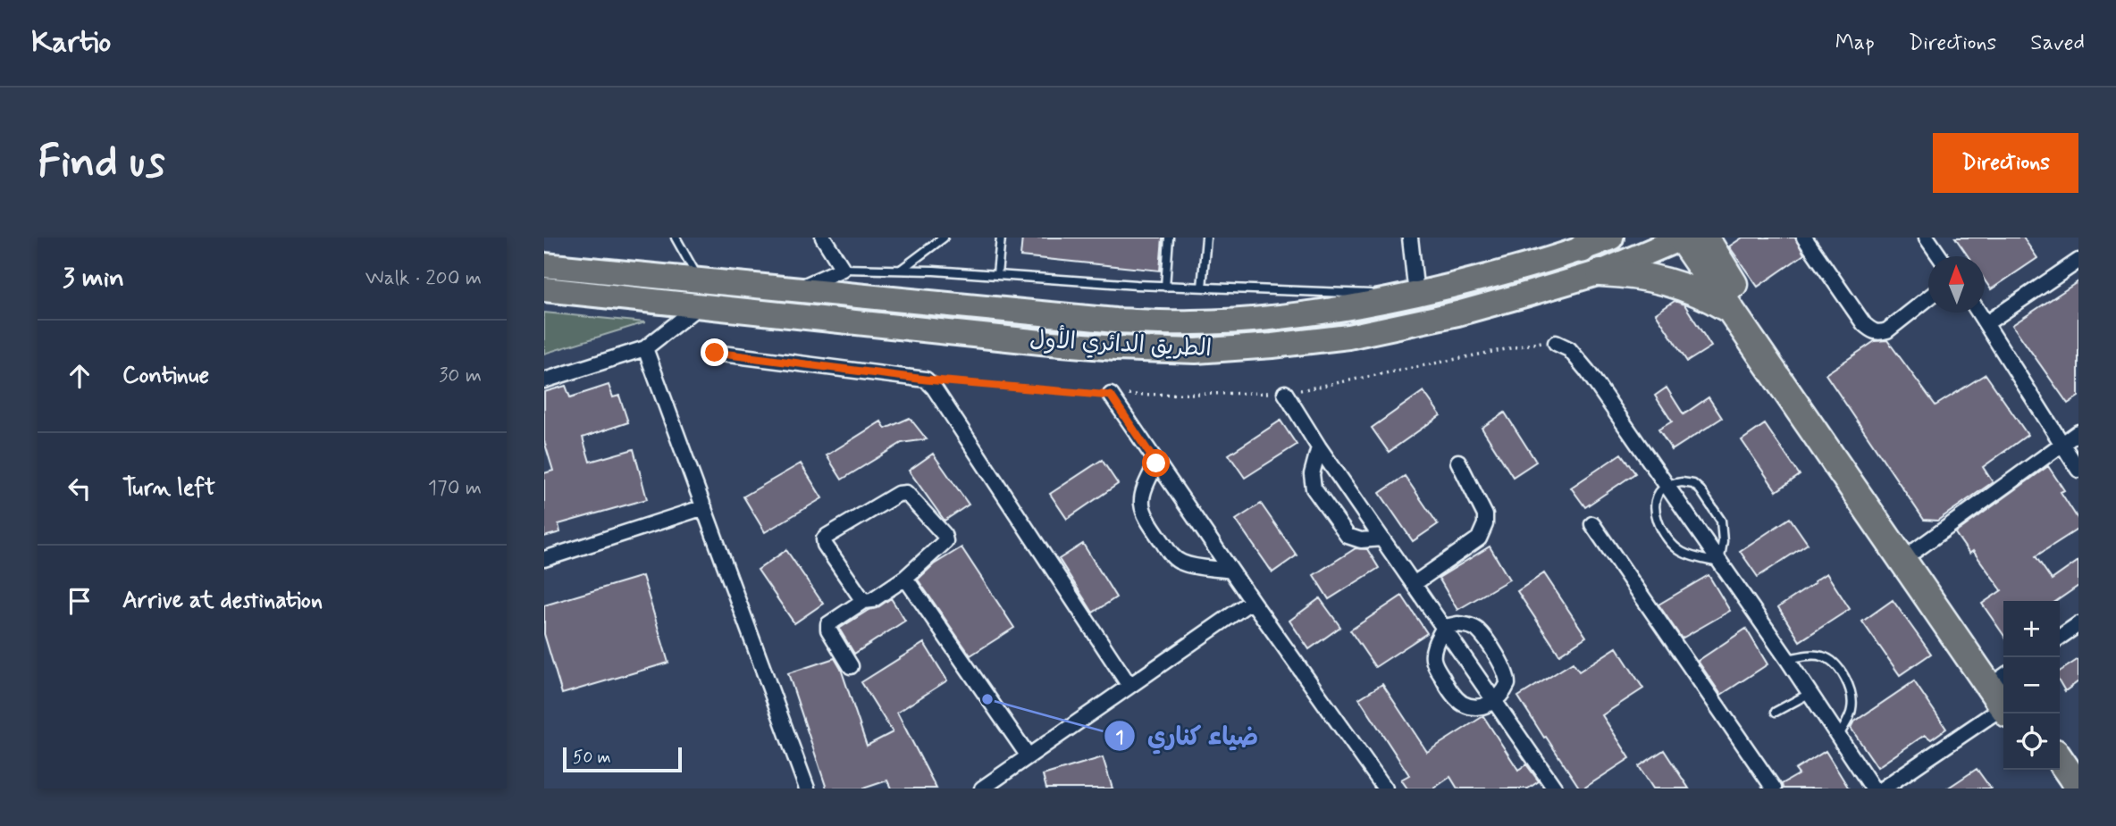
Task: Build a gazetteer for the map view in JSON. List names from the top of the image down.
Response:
{
  "streets": {
    "main road": ["الطريق الدائري الأول"]
  },
  "places": ["ضياء كناري"],
  "scale_bar": "50 m",
  "north": "top",
  "page": {
    "header": "Kartio",
    "nav": ["Map", "Directions", "Saved"],
    "buttons": "Directions",
    "title": "Find us",
    "heading": ["3 min", "Walk · 200 m"],
    "list": [
      ["Continue", "30 m"],
      ["Turn left", "170 m"],
      "Arrive at destination"
    ],
    "map_buttons": ["+", "−"],
    "scale": "50 m"
  }
}
